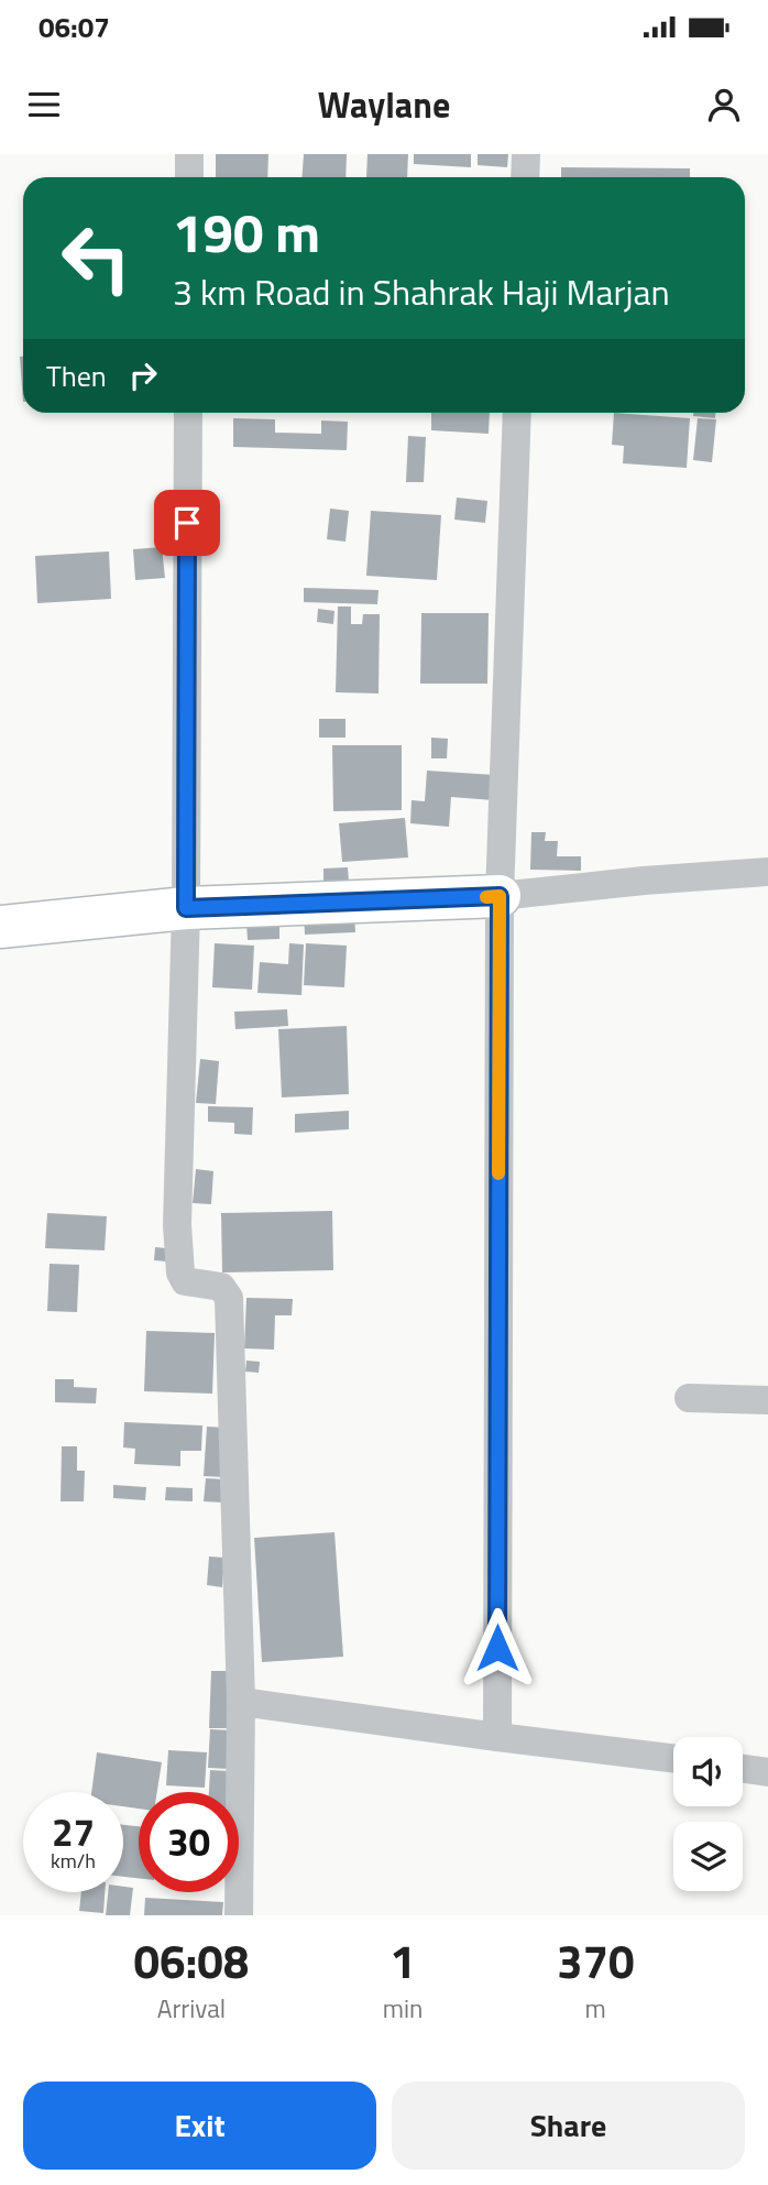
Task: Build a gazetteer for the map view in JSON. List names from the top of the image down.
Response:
{
  "page": {
    "status": "06:07",
    "header": "Waylane",
    "turn": ["190 m", "3 km Road in Shahrak Haji Marjan"],
    "then": "Then",
    "speed": "27 km/h",
    "limit": "30",
    "eta": [
      "06:08",
      "Arrival",
      "1",
      "min",
      "370",
      "m"
    ],
    "buttons": ["Exit", "Share"]
  }
}
